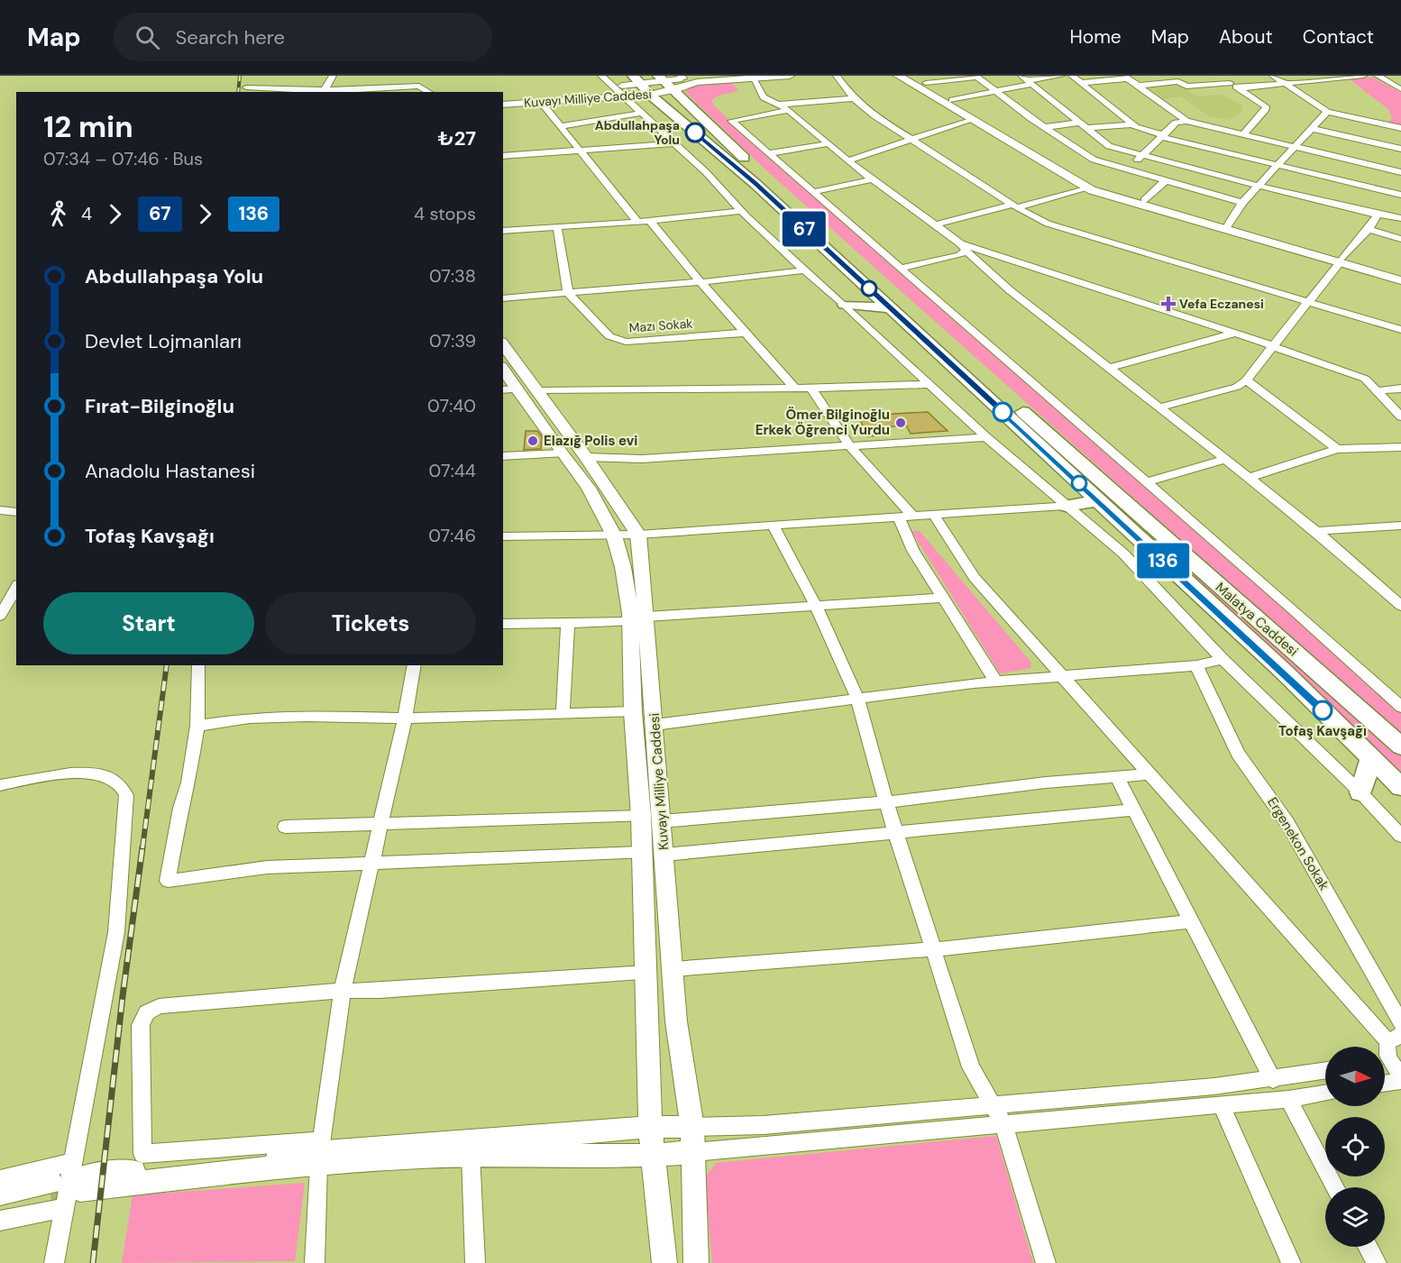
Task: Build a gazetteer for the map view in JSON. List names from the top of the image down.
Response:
{
  "streets": {
    "highway": ["Malatya Caddesi"],
    "main road": ["Kuvayı Milliye Caddesi"],
    "street": ["Mazı Sokak", "Ergenekon Sokak"]
  },
  "crossings": [
    ["Kuvayı Milliye Caddesi", "Malatya Caddesi"]
  ],
  "places": {
    "other": [
      "Abdullahpaşa Yolu",
      "Ömer Bilginoğlu Erkek Öğrenci Yurdu",
      "Elazığ Polis evi",
      "Tofaş Kavşağı"
    ],
    "health": ["Vefa Eczanesi"]
  },
  "lines": ["bus line 67", "bus line 136"],
  "north": "right",
  "page": {
    "header": "Map",
    "search": "Search here",
    "nav": [
      "Home",
      "Map",
      "About",
      "Contact"
    ],
    "on_map": ["67", "136"],
    "heading": ["12 min", "07:34 – 07:46 · Bus", "₺27"],
    "legs": [
      "4",
      "67",
      "136",
      "4 stops"
    ],
    "list": [
      {
        "name": "Abdullahpaşa Yolu",
        "value": "07:38"
      },
      {
        "name": "Devlet Lojmanları",
        "value": "07:39"
      },
      {
        "name": "Fırat-Bilginoğlu",
        "value": "07:40"
      },
      {
        "name": "Anadolu Hastanesi",
        "value": "07:44"
      },
      {
        "name": "Tofaş Kavşağı",
        "value": "07:46"
      }
    ],
    "buttons": ["Start", "Tickets"]
  }
}
